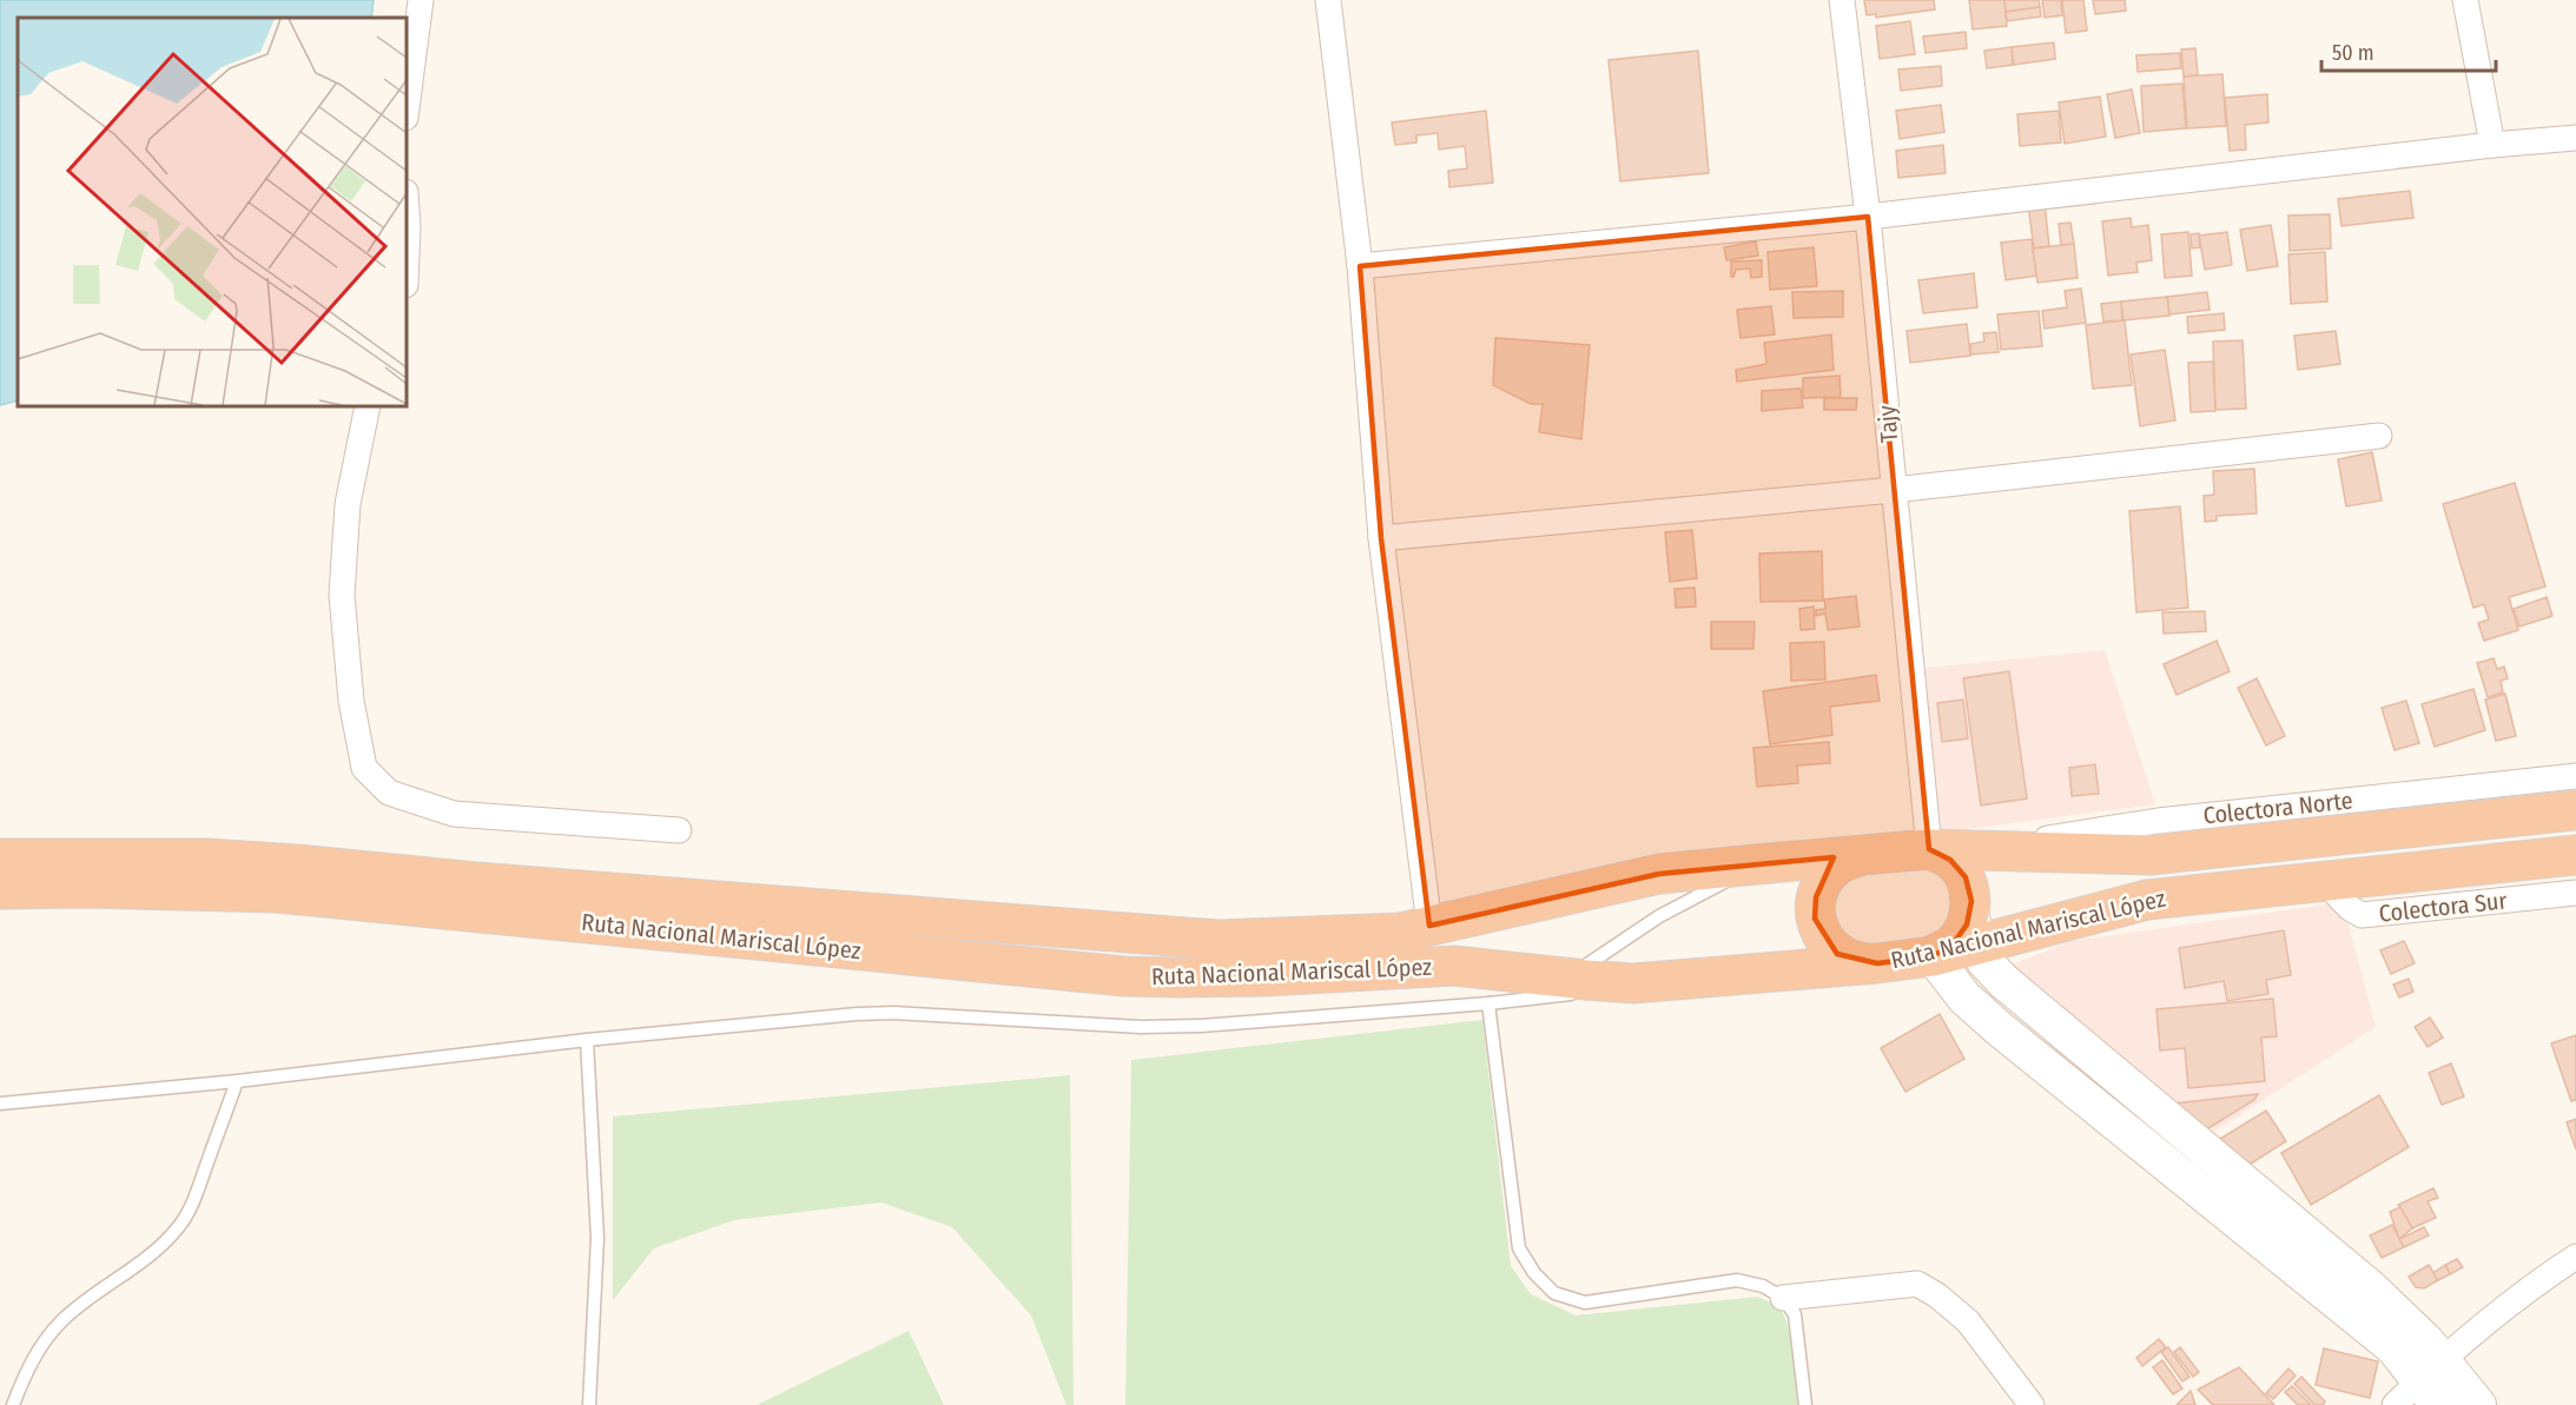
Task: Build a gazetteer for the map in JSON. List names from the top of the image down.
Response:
{
  "streets": {
    "highway": ["Ruta Nacional Mariscal López"],
    "street": ["Tajy", "Colectora Norte", "Colectora Sur"]
  },
  "crossings": [
    ["Tajy", "Ruta Nacional Mariscal López"],
    ["Colectora Norte", "Ruta Nacional Mariscal López"],
    ["Colectora Sur", "Ruta Nacional Mariscal López"]
  ],
  "scale_bar": "50 m"
}
